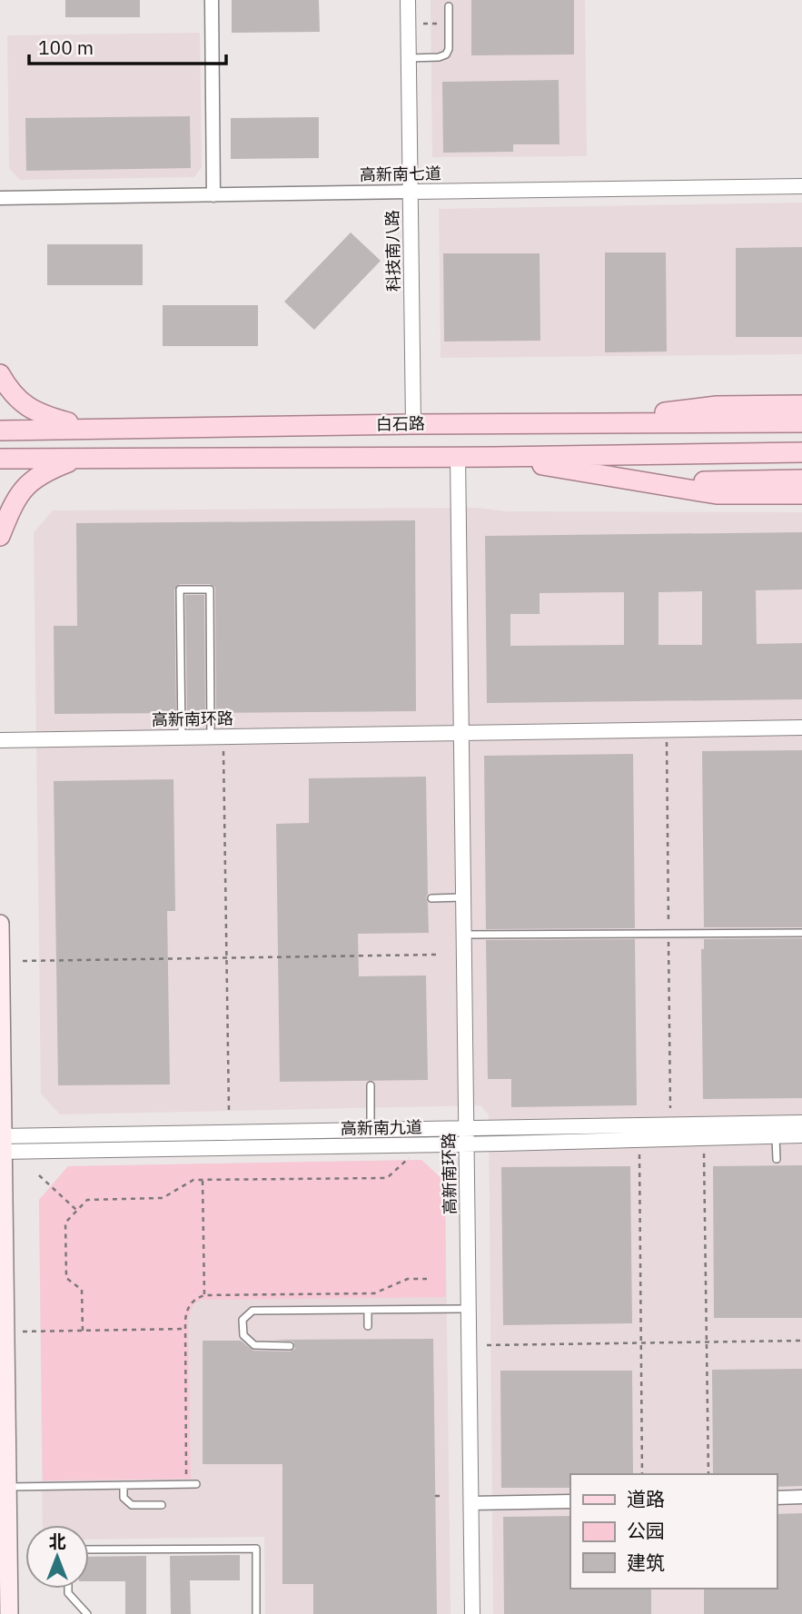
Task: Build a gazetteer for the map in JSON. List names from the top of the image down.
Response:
{
  "streets": {
    "main road": ["白石路"],
    "street": [
      "高新南七道",
      "科技南八路",
      "高新南环路",
      "高新南九道"
    ]
  },
  "crossings": [
    ["高新南七道", "科技南八路"],
    ["科技南八路", "白石路"],
    ["白石路", "高新南环路"],
    ["高新南环路", "高新南九道"]
  ],
  "legend": ["道路", "公园", "建筑"],
  "scale_bar": "100 m",
  "north": "top"
}
